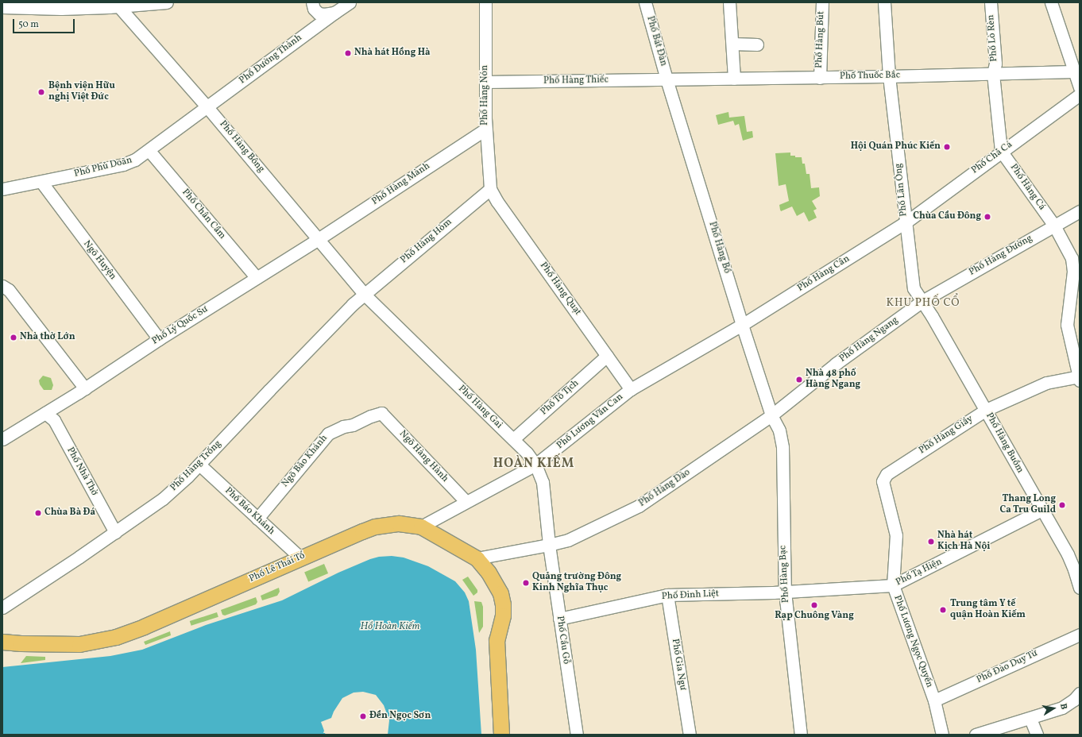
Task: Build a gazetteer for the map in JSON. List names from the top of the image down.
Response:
{
  "streets": {
    "main road": ["Phố Lê Thái Tổ"],
    "street": [
      "Phố Lò Rèn",
      "Phố Hàng Bút",
      "Phố Bát Đàn",
      "Phố Đường Thành",
      "Phố Thuốc Bắc",
      "Phố Hàng Thiếc",
      "Phố Hàng Nón",
      "Phố Hàng Bông",
      "Phố Chả Cá",
      "Phố Phủ Doãn",
      "Phố Hàng Mành",
      "Phố Hàng Cá",
      "Phố Lãn Ông",
      "Phố Chân Cầm",
      "Phố Hàng Hòm",
      "Phố Hàng Bồ",
      "Phố Hàng Đường",
      "Ngõ Huyện",
      "Phố Hàng Cân",
      "Phố Hàng Quạt",
      "Phố Lý Quốc Sư",
      "Phố Hàng Ngang",
      "Phố Tô Tịch",
      "Phố Hàng Gai",
      "Phố Lương Văn Can",
      "Phố Hàng Giầy",
      "Phố Hàng Buồm",
      "Ngõ Hàng Hành",
      "Ngõ Bảo Khánh",
      "Phố Hàng Trống",
      "Phố Nhà Thờ",
      "Phố Hàng Đào",
      "Phố Báo Khánh",
      "Phố Tạ Hiện",
      "Phố Hàng Bạc",
      "Phố Đinh Liệt",
      "Phố Cầu Gỗ",
      "Phố Lương Ngọc Quyến",
      "Phố Gia Ngư",
      "Phố Đào Duy Từ"
    ]
  },
  "crossings": [
    ["Phố Lò Rèn", "Phố Thuốc Bắc"],
    ["Phố Lò Rèn", "Phố Hàng Cá"],
    ["Phố Hàng Bút", "Phố Thuốc Bắc"],
    ["Phố Bát Đàn", "Phố Thuốc Bắc"],
    ["Phố Bát Đàn", "Phố Hàng Thiếc"],
    ["Phố Bát Đàn", "Phố Hàng Bồ"],
    ["Phố Đường Thành", "Phố Hàng Bông"],
    ["Phố Đường Thành", "Phố Phủ Doãn"],
    ["Phố Thuốc Bắc", "Phố Hàng Thiếc"],
    ["Phố Thuốc Bắc", "Phố Hàng Cá"],
    ["Phố Thuốc Bắc", "Phố Lãn Ông"],
    ["Phố Thuốc Bắc", "Phố Hàng Bồ"],
    ["Phố Hàng Thiếc", "Phố Hàng Nón"],
    ["Phố Hàng Thiếc", "Phố Hàng Bồ"],
    ["Phố Hàng Nón", "Phố Hàng Mành"],
    ["Phố Hàng Nón", "Phố Hàng Hòm"],
    ["Phố Hàng Nón", "Phố Hàng Quạt"],
    ["Phố Hàng Bông", "Phố Phủ Doãn"],
    ["Phố Hàng Bông", "Phố Hàng Mành"],
    ["Phố Hàng Bông", "Phố Hàng Hòm"],
    ["Phố Hàng Bông", "Phố Lý Quốc Sư"],
    ["Phố Hàng Bông", "Phố Hàng Gai"],
    ["Phố Hàng Bông", "Phố Hàng Trống"],
    ["Phố Chả Cá", "Phố Hàng Cá"],
    ["Phố Chả Cá", "Phố Lãn Ông"],
    ["Phố Chả Cá", "Phố Hàng Cân"],
    ["Phố Phủ Doãn", "Phố Chân Cầm"],
    ["Phố Phủ Doãn", "Ngõ Huyện"],
    ["Phố Hàng Mành", "Phố Lý Quốc Sư"],
    ["Phố Hàng Cá", "Phố Hàng Đường"],
    ["Phố Hàng Cá", "Phố Hàng Giầy"],
    ["Phố Lãn Ông", "Phố Hàng Đường"],
    ["Phố Lãn Ông", "Phố Hàng Cân"],
    ["Phố Lãn Ông", "Phố Hàng Ngang"],
    ["Phố Lãn Ông", "Phố Hàng Buồm"],
    ["Phố Chân Cầm", "Phố Lý Quốc Sư"],
    ["Phố Hàng Hòm", "Phố Hàng Quạt"],
    ["Phố Hàng Hòm", "Phố Hàng Gai"],
    ["Phố Hàng Hòm", "Phố Hàng Trống"],
    ["Phố Hàng Bồ", "Phố Hàng Cân"],
    ["Phố Hàng Bồ", "Phố Hàng Ngang"],
    ["Phố Hàng Bồ", "Phố Lương Văn Can"],
    ["Phố Hàng Bồ", "Phố Hàng Đào"],
    ["Phố Hàng Bồ", "Phố Hàng Bạc"],
    ["Phố Hàng Đường", "Phố Hàng Ngang"],
    ["Phố Hàng Đường", "Phố Hàng Buồm"],
    ["Ngõ Huyện", "Phố Lý Quốc Sư"],
    ["Phố Hàng Cân", "Phố Lương Văn Can"],
    ["Phố Hàng Quạt", "Phố Tô Tịch"],
    ["Phố Hàng Quạt", "Phố Lương Văn Can"],
    ["Phố Lý Quốc Sư", "Phố Nhà Thờ"],
    ["Phố Hàng Ngang", "Phố Hàng Buồm"],
    ["Phố Hàng Ngang", "Phố Hàng Đào"],
    ["Phố Hàng Ngang", "Phố Hàng Bạc"],
    ["Phố Tô Tịch", "Phố Hàng Gai"],
    ["Phố Hàng Gai", "Phố Lương Văn Can"],
    ["Phố Hàng Gai", "Phố Hàng Trống"],
    ["Phố Hàng Gai", "Phố Hàng Đào"],
    ["Phố Hàng Gai", "Phố Cầu Gỗ"],
    ["Phố Lương Văn Can", "Ngõ Hàng Hành"],
    ["Phố Lương Văn Can", "Phố Lê Thái Tổ"],
    ["Phố Hàng Giầy", "Phố Hàng Buồm"],
    ["Phố Hàng Giầy", "Phố Lương Ngọc Quyến"],
    ["Phố Hàng Buồm", "Phố Tạ Hiện"],
    ["Ngõ Hàng Hành", "Ngõ Bảo Khánh"],
    ["Ngõ Bảo Khánh", "Phố Báo Khánh"],
    ["Phố Hàng Trống", "Phố Nhà Thờ"],
    ["Phố Hàng Trống", "Phố Báo Khánh"],
    ["Phố Hàng Đào", "Phố Hàng Bạc"],
    ["Phố Hàng Đào", "Phố Cầu Gỗ"],
    ["Phố Báo Khánh", "Phố Lê Thái Tổ"],
    ["Phố Tạ Hiện", "Phố Hàng Bạc"],
    ["Phố Tạ Hiện", "Phố Đinh Liệt"],
    ["Phố Tạ Hiện", "Phố Lương Ngọc Quyến"],
    ["Phố Hàng Bạc", "Phố Đinh Liệt"],
    ["Phố Đinh Liệt", "Phố Cầu Gỗ"],
    ["Phố Đinh Liệt", "Phố Gia Ngư"],
    ["Phố Lương Ngọc Quyến", "Phố Đào Duy Từ"]
  ],
  "districts": ["KHU PHỐ CỔ", "HOÀN KIẾM"],
  "water": ["Hồ Hoàn Kiếm"],
  "places": [
    "Nhà hát Hồng Hà",
    "Bệnh viện Hữu nghị Việt Đức",
    "Hội Quán Phúc Kiến",
    "Chùa Cầu Đông",
    "Nhà thờ Lớn",
    "Nhà 48 phố Hàng Ngang",
    "Thang Long Ca Tru Guild",
    "Chùa Bà Đá",
    "Nhà hát Kịch Hà Nội",
    "Quảng trường Đông Kinh Nghĩa Thục",
    "Rạp Chuông Vàng",
    "Trung tâm Y tế quận Hoàn Kiếm",
    "Đền Ngọc Sơn"
  ],
  "scale_bar": "50 m",
  "north": "right"
}
